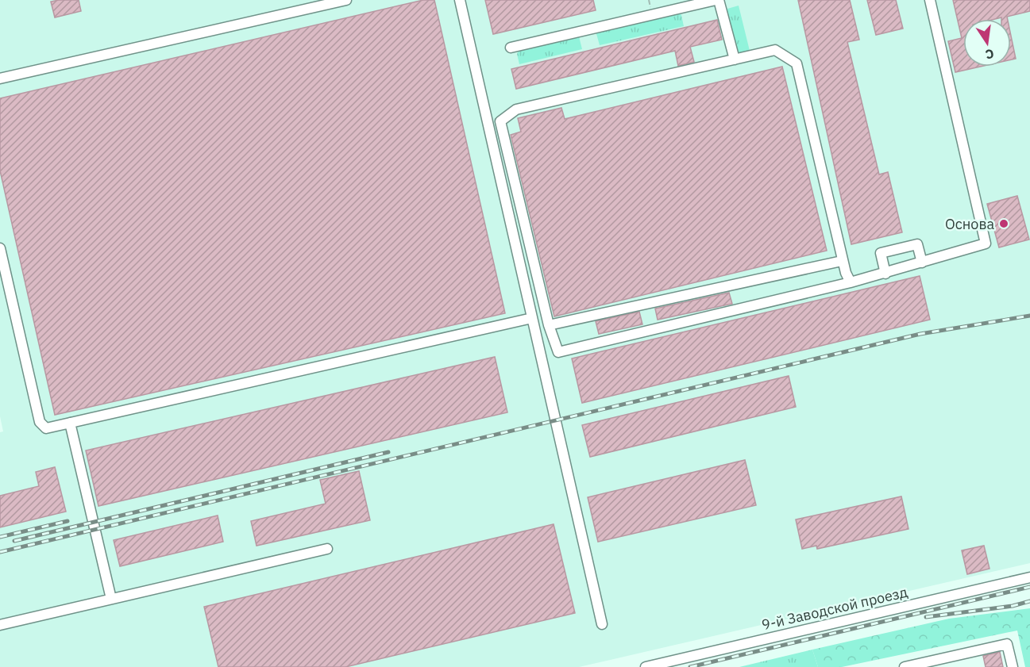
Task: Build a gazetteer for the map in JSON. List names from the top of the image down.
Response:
{
  "streets": {
    "lane": ["9-й Заводской проезд"]
  },
  "places": ["Основа"],
  "north": "bottom"
}
